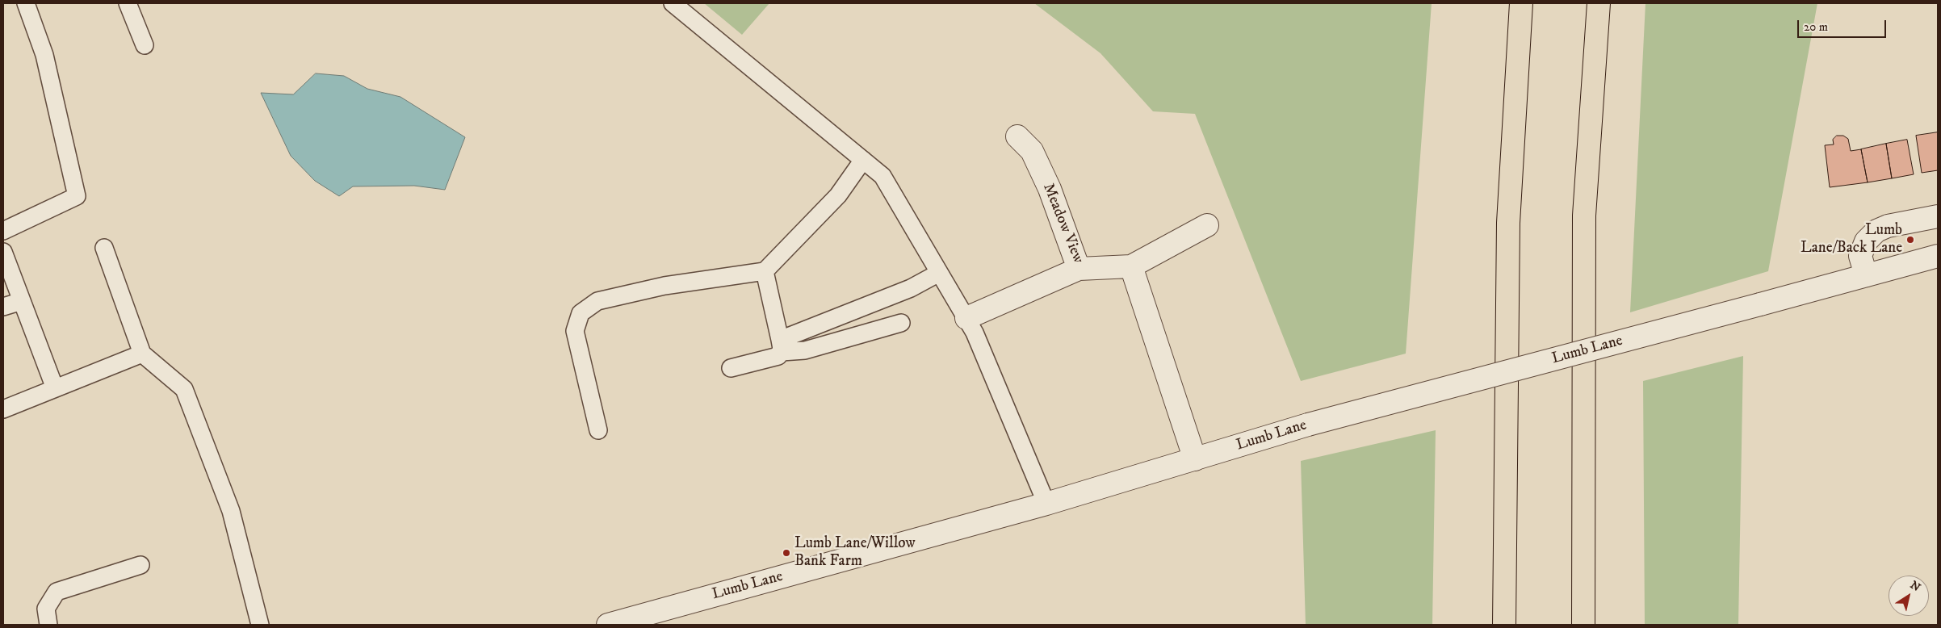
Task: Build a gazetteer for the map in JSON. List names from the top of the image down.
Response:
{
  "streets": {
    "street": ["Meadow View", "Lumb Lane"]
  },
  "places": ["Lumb Lane/Back Lane", "Lumb Lane/Willow Bank Farm"],
  "scale_bar": "20 m",
  "north": "top right"
}
